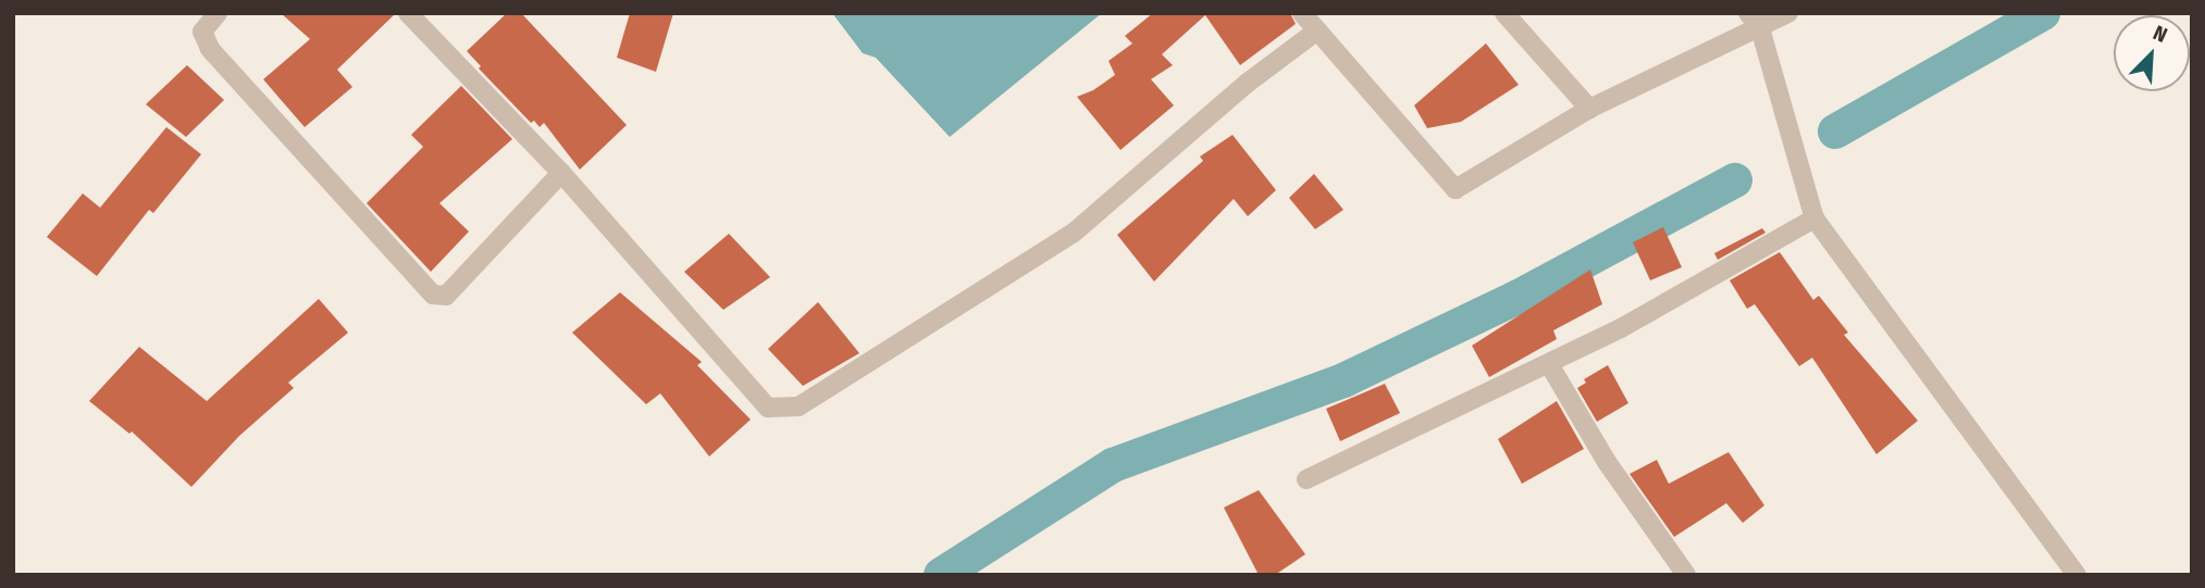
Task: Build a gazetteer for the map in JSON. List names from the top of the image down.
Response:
{
  "north": "top right"
}
